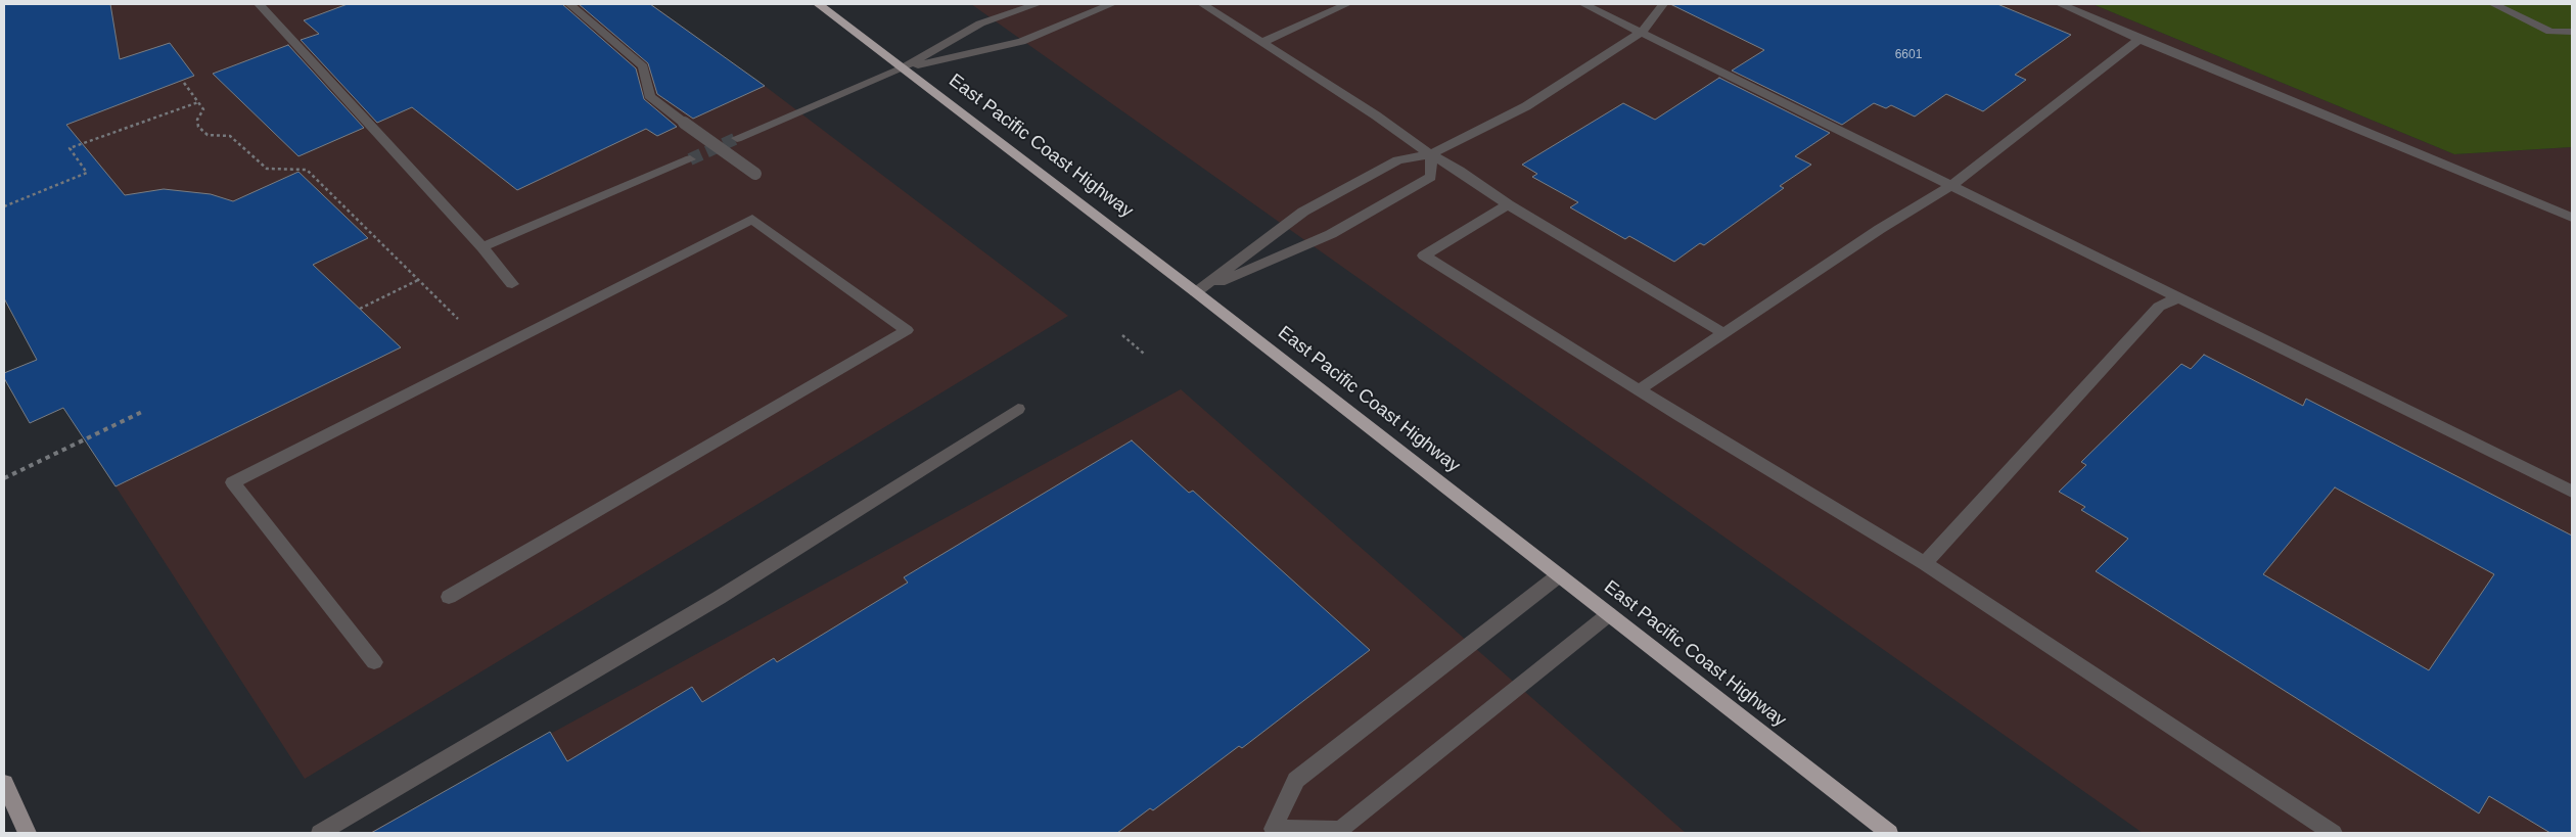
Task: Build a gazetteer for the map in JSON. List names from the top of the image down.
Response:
{
  "streets": {
    "highway": ["East Pacific Coast Highway"]
  },
  "house_numbers": ["6601"]
}
